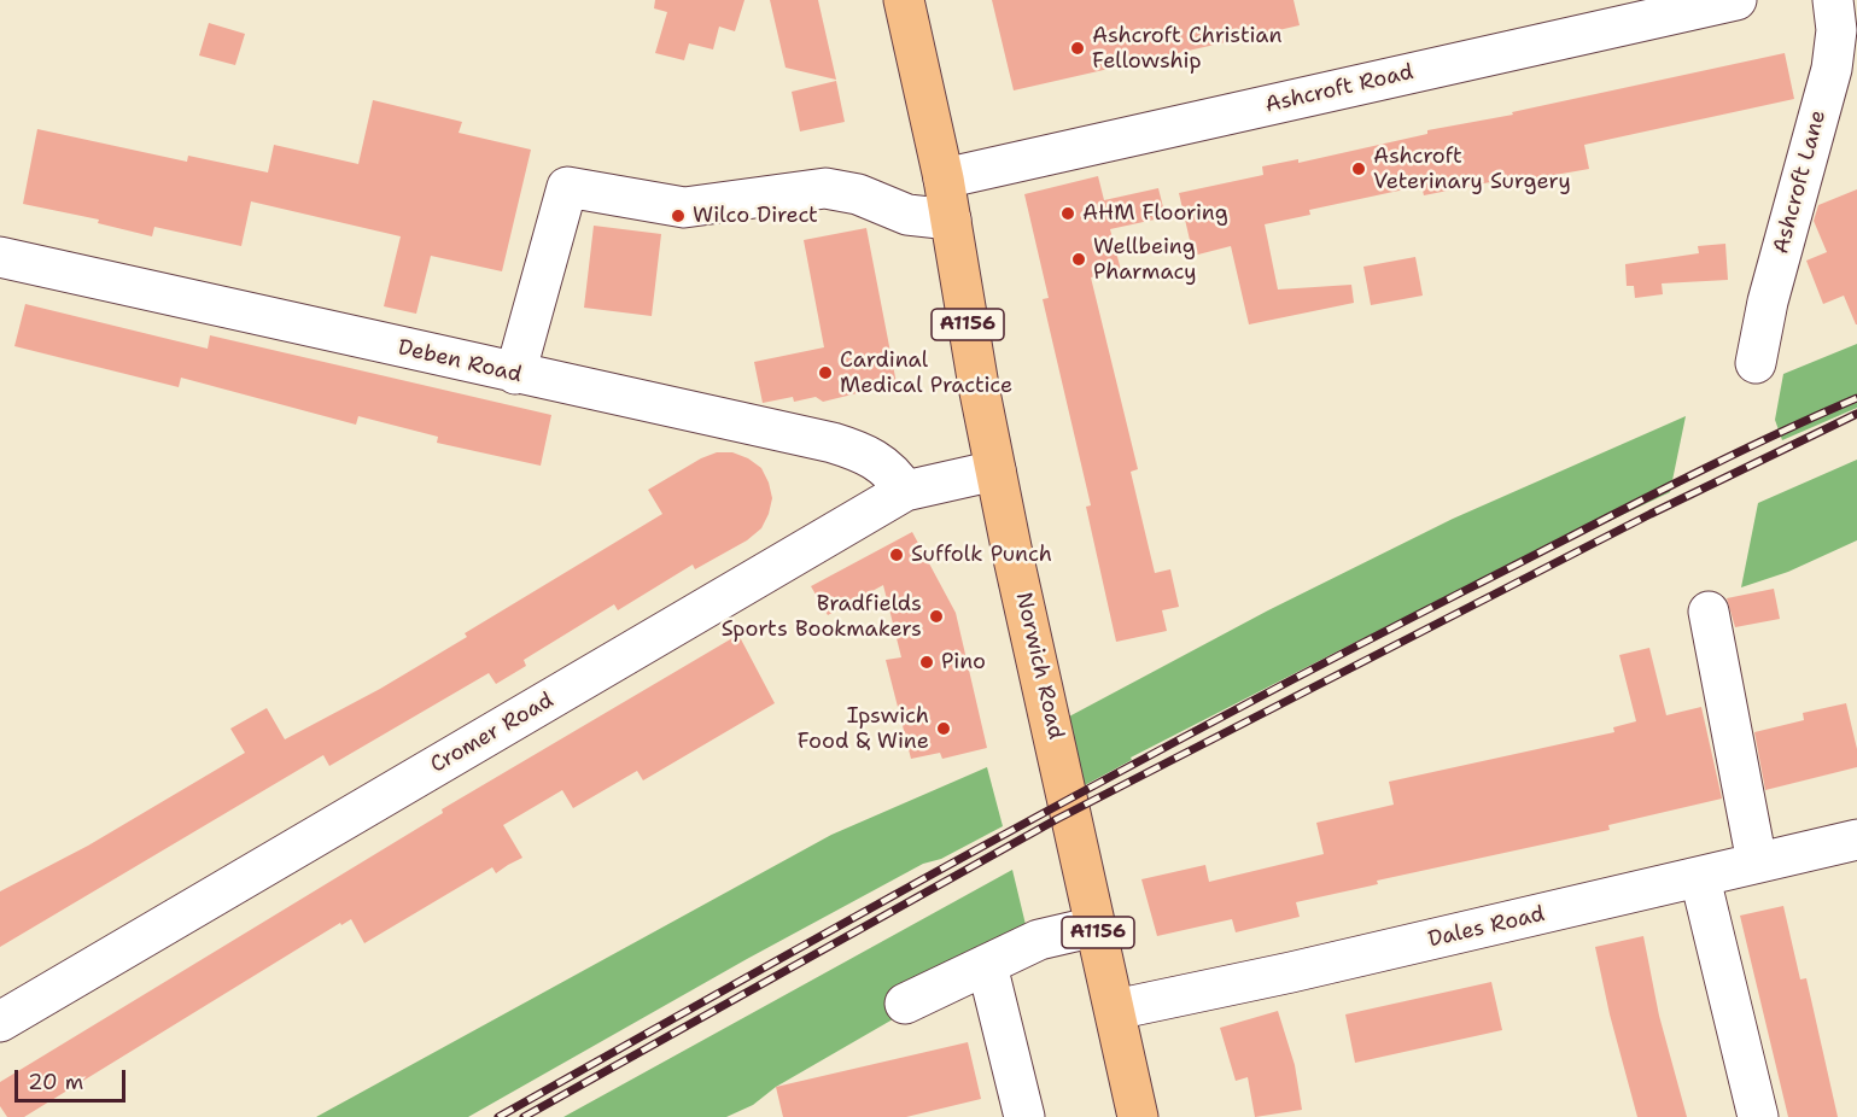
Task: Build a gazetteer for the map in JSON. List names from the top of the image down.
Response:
{
  "streets": {
    "main road": ["A1156", "Norwich Road"],
    "street": [
      "Ashcroft Road",
      "Ashcroft Lane",
      "Deben Road",
      "Cromer Road",
      "Dales Road"
    ]
  },
  "crossings": [
    ["Ashcroft Road", "Norwich Road"],
    ["Deben Road", "Cromer Road"],
    ["Norwich Road", "Cromer Road"],
    ["Norwich Road", "Dales Road"]
  ],
  "places": [
    "Ashcroft Christian Fellowship",
    "Ashcroft Veterinary Surgery",
    "AHM Flooring",
    "Wilco Direct",
    "Wellbeing Pharmacy",
    "Cardinal Medical Practice",
    "Suffolk Punch",
    "Bradfields Sports Bookmakers",
    "Pino",
    "Ipswich Food & Wine"
  ],
  "scale_bar": "20 m"
}
